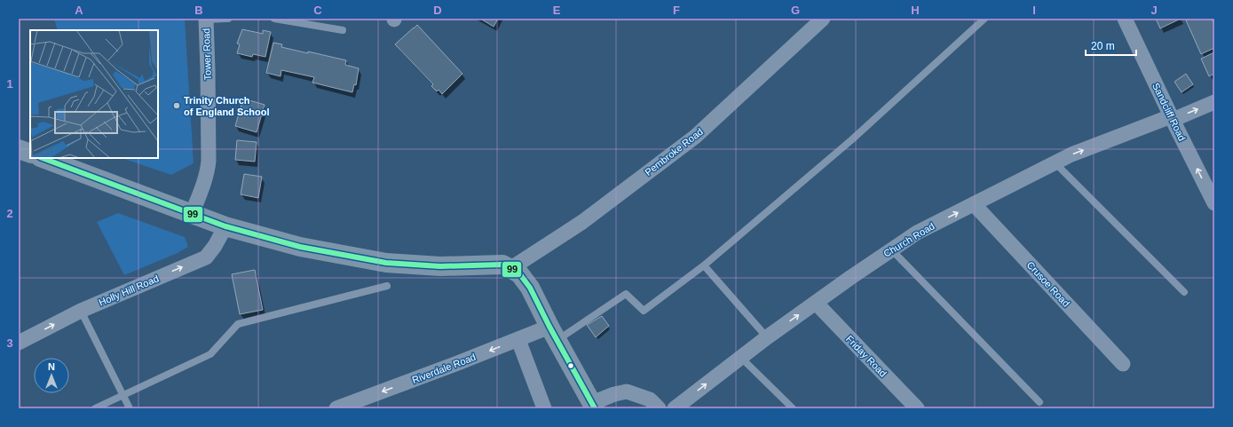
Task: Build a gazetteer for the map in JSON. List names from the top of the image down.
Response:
{
  "streets": {
    "street": [
      "Tower Road",
      "Sandcliff Road",
      "Pembroke Road",
      "Church Road",
      "Crusoe Road",
      "Holly Hill Road",
      "Friday Road",
      "Riverdale Road"
    ]
  },
  "crossings": [
    ["Sandcliff Road", "Church Road"],
    ["Church Road", "Crusoe Road"],
    ["Church Road", "Friday Road"]
  ],
  "one_way": [
    "Sandcliff Road",
    "Church Road",
    "Holly Hill Road",
    "Riverdale Road"
  ],
  "places": ["Trinity Church of England School"],
  "lines": ["transit line 99"],
  "scale_bar": "20 m",
  "north": "top",
  "grid": {
    "columns": [
      "A",
      "B",
      "C",
      "D",
      "E",
      "F",
      "G",
      "H",
      "I",
      "J"
    ],
    "rows": ["1", "2", "3"]
  }
}
